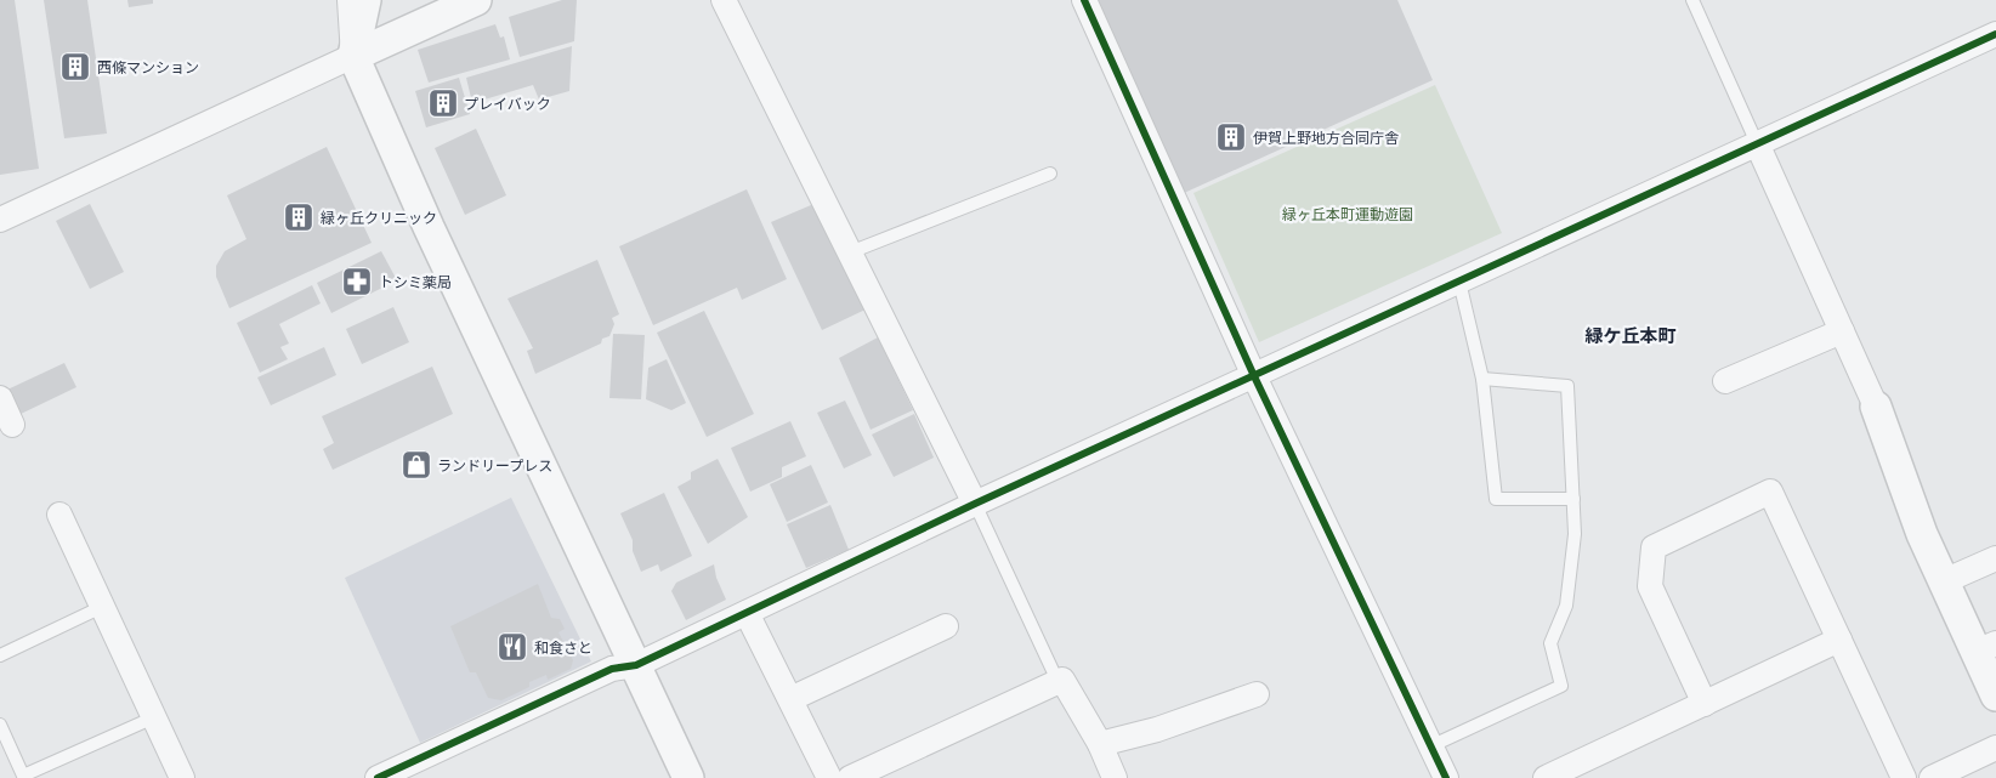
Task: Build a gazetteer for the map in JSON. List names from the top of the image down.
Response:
{
  "districts": ["緑ケ丘本町"],
  "parks": ["緑ヶ丘本町運動遊園"],
  "places": {
    "building": [
      "西條マンション",
      "プレイバック",
      "伊賀上野地方合同庁舎",
      "緑ヶ丘クリニック"
    ],
    "pharmacy": ["トシミ薬局"],
    "shop": ["ランドリープレス"],
    "restaurant": ["和食さと"]
  }
}
